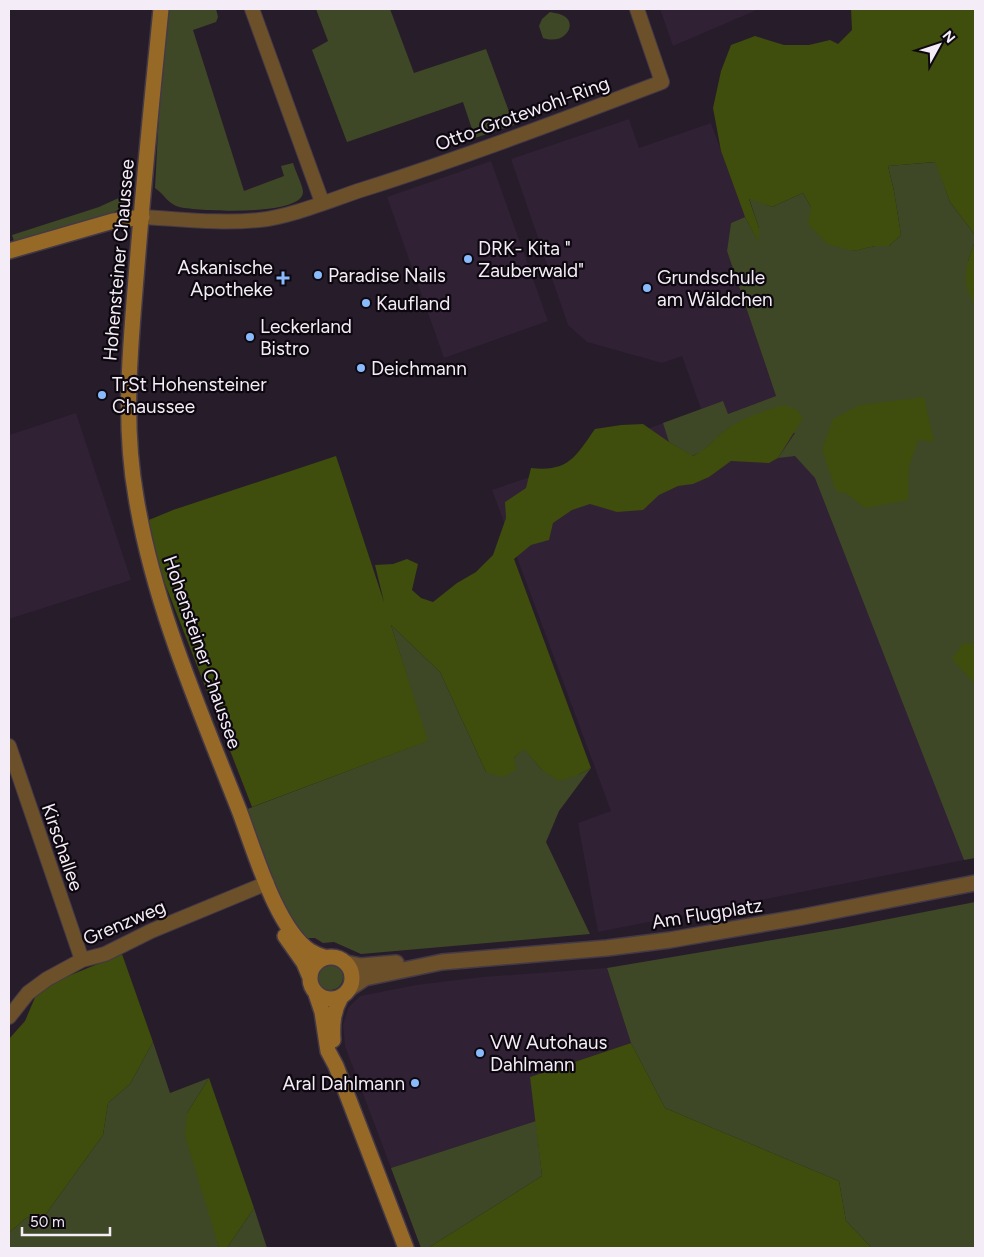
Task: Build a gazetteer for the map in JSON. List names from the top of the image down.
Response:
{
  "streets": {
    "main road": ["Hohensteiner Chaussee"],
    "street": [
      "Otto-Grotewohl-Ring",
      "Kirschallee",
      "Am Flugplatz",
      "Grenzweg"
    ]
  },
  "crossings": [
    ["Otto-Grotewohl-Ring", "Hohensteiner Chaussee"],
    ["Hohensteiner Chaussee", "Am Flugplatz"],
    ["Hohensteiner Chaussee", "Grenzweg"],
    ["Kirschallee", "Grenzweg"]
  ],
  "places": {
    "other": [
      "DRK- Kita \" Zauberwald\"",
      "Paradise Nails",
      "Grundschule am Wäldchen",
      "Kaufland",
      "Leckerland Bistro",
      "Deichmann",
      "TrSt Hohensteiner Chaussee",
      "VW Autohaus Dahlmann",
      "Aral Dahlmann"
    ],
    "health": ["Askanische Apotheke"]
  },
  "scale_bar": "50 m",
  "north": "top right"
}
